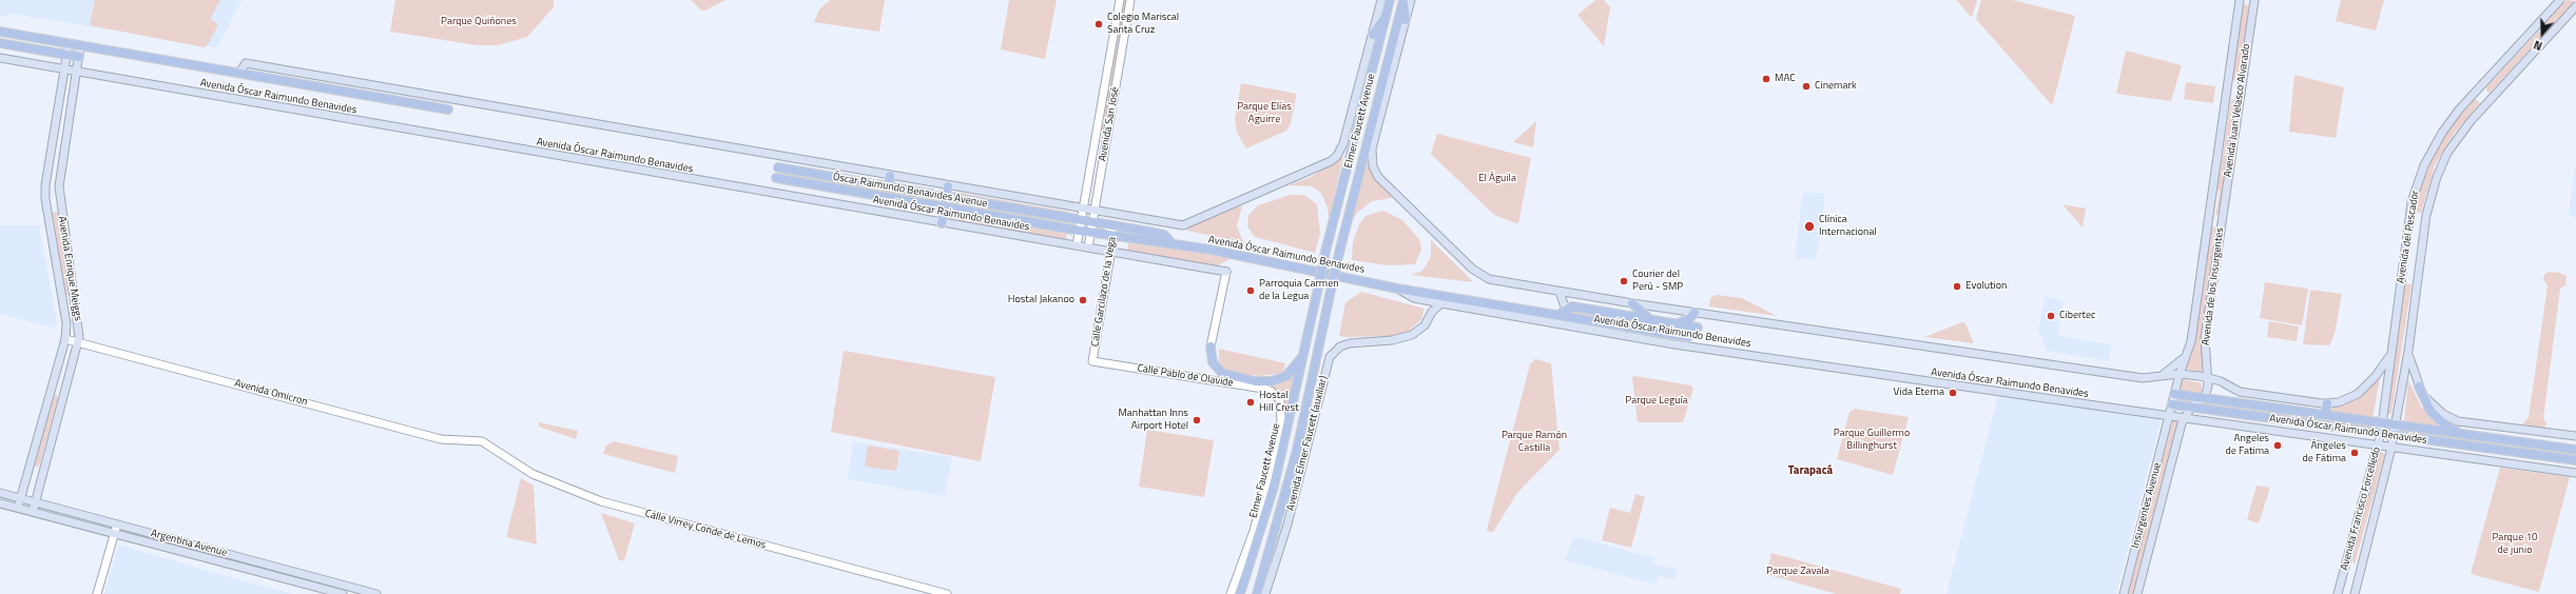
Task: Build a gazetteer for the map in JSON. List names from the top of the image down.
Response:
{
  "streets": {
    "main road": [
      "Avenida Óscar Raimundo Benavides",
      "Avenida Juan Velasco Alvarado",
      "Elmer Faucett Avenue",
      "Óscar Raimundo Benavides Avenue",
      "Avenida del Pescador",
      "Avenida Enrique Meiggs",
      "Avenida de los Insurgentes",
      "Avenida Elmer Faucett (auxiliar)",
      "Insurgentes Avenue",
      "Avenida Francisco Forcelledo",
      "Argentina Avenue"
    ],
    "street": [
      "Avenida San José",
      "Calle Garcilazo de la Vega",
      "Calle Pablo de Olavide",
      "Avenida Omicron",
      "Calle Virrey Conde de Lemos"
    ]
  },
  "crossings": [
    ["Avenida Óscar Raimundo Benavides", "Elmer Faucett Avenue"],
    ["Avenida Óscar Raimundo Benavides", "Avenida San José"],
    ["Avenida Óscar Raimundo Benavides", "Óscar Raimundo Benavides Avenue"],
    ["Avenida Óscar Raimundo Benavides", "Avenida del Pescador"],
    ["Avenida Óscar Raimundo Benavides", "Avenida Enrique Meiggs"],
    ["Avenida Óscar Raimundo Benavides", "Avenida de los Insurgentes"],
    ["Avenida Óscar Raimundo Benavides", "Calle Garcilazo de la Vega"],
    ["Avenida Óscar Raimundo Benavides", "Avenida Elmer Faucett (auxiliar)"],
    ["Avenida Óscar Raimundo Benavides", "Insurgentes Avenue"],
    ["Avenida Óscar Raimundo Benavides", "Avenida Francisco Forcelledo"],
    ["Avenida Juan Velasco Alvarado", "Avenida de los Insurgentes"],
    ["Avenida San José", "Óscar Raimundo Benavides Avenue"],
    ["Avenida del Pescador", "Avenida Francisco Forcelledo"],
    ["Avenida Enrique Meiggs", "Avenida Omicron"],
    ["Avenida Enrique Meiggs", "Argentina Avenue"],
    ["Avenida de los Insurgentes", "Insurgentes Avenue"],
    ["Calle Garcilazo de la Vega", "Calle Pablo de Olavide"],
    ["Avenida Omicron", "Calle Virrey Conde de Lemos"]
  ],
  "districts": ["Tarapacá"],
  "parks": [
    "Parque Quiñones",
    "Parque Elías Aguirre",
    "El Águila",
    "Parque Leguía",
    "Parque Guillermo Billinghurst",
    "Parque Ramón Castilla",
    "Parque 10 de junio",
    "Parque Zavala"
  ],
  "places": [
    "Colegio Mariscal Santa Cruz",
    "MAC",
    "Cinemark",
    "Clínica Internacional",
    "Courier del Perú - SMP",
    "Evolution",
    "Parroquia Carmen de la Legua",
    "Hostal Jakanoo",
    "Cibertec",
    "Vida Eterna",
    "Hostal Hill Crest",
    "Manhattan Inns Airport Hotel",
    "Angeles de Fatima",
    "Ángeles de Fátima"
  ],
  "north": "bottom"
}
